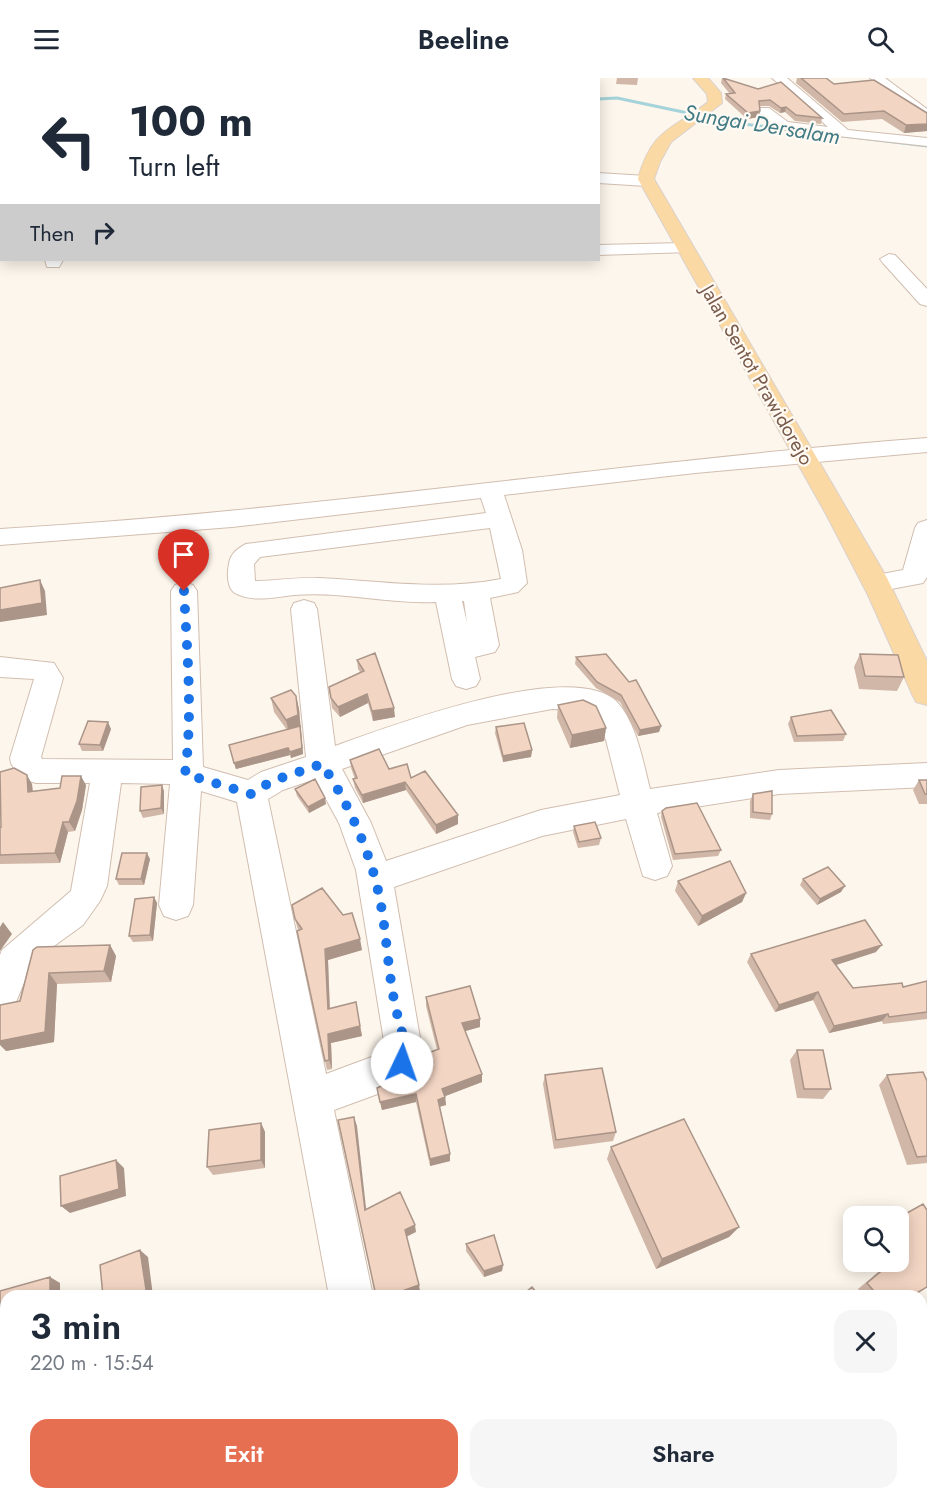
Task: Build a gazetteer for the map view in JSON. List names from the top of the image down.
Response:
{
  "streets": {
    "main road": ["Jalan Sentot Prawidorejo"]
  },
  "water": ["Sungai Dersalam"],
  "page": {
    "header": "Beeline",
    "turn": ["100 m", "Turn left"],
    "then": "Then",
    "heading": ["3 min", "220 m · 15:54"],
    "buttons": ["Exit", "Share"]
  }
}
